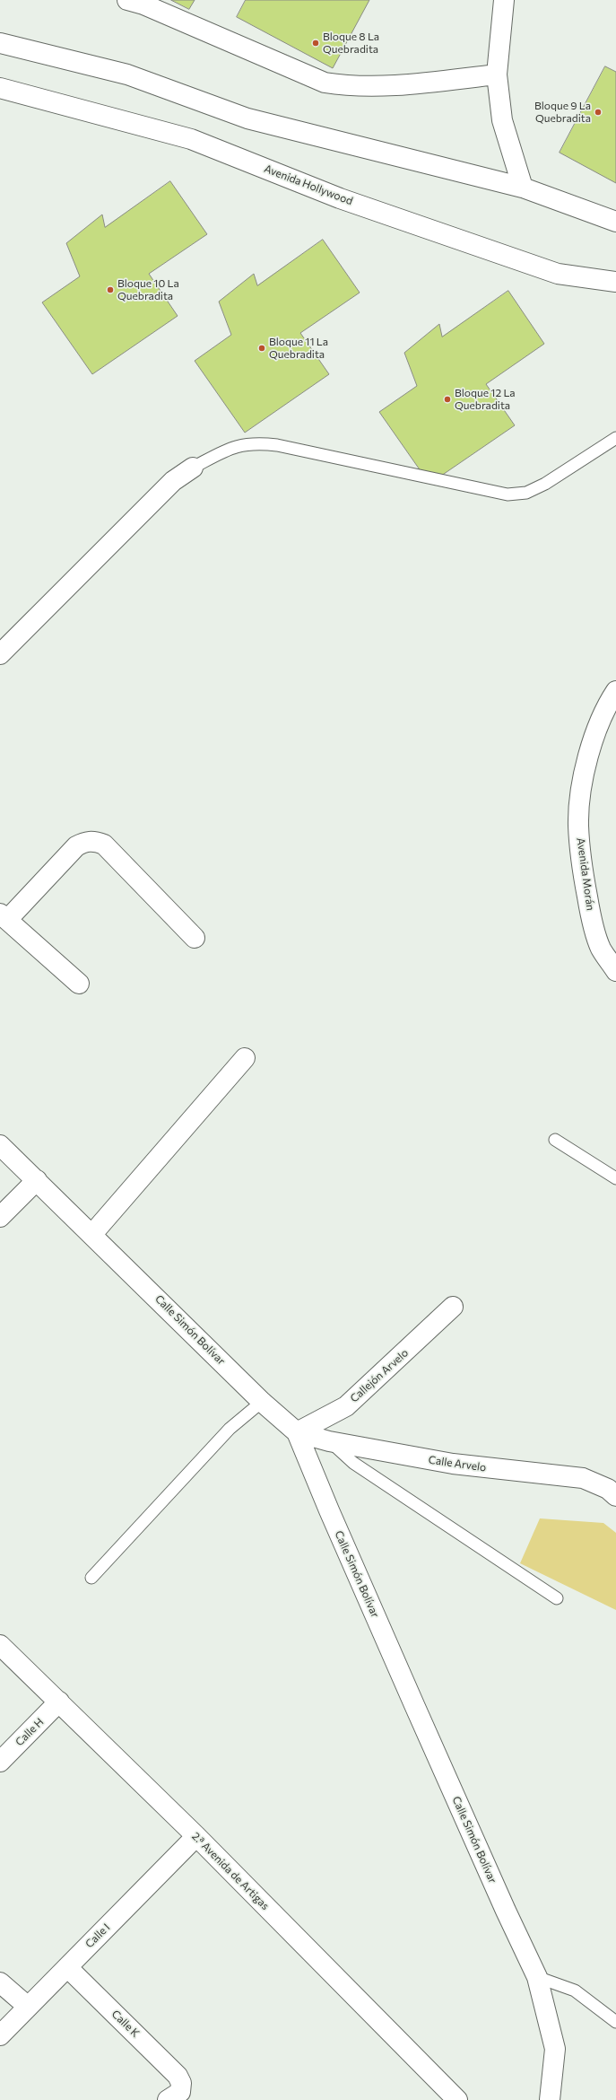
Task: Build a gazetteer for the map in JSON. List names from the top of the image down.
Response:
{
  "streets": {
    "street": [
      "Avenida Hollywood",
      "Avenida Morán",
      "Calle Simón Bolívar",
      "Callejón Arvelo",
      "Calle Arvelo",
      "Calle H",
      "2.ª Avenida de Artigas",
      "Calle I",
      "Calle K"
    ]
  },
  "crossings": [
    ["Calle Simón Bolívar", "Callejón Arvelo"],
    ["Calle Simón Bolívar", "Calle Arvelo"],
    ["Callejón Arvelo", "Calle Arvelo"],
    ["Calle H", "2.ª Avenida de Artigas"],
    ["2.ª Avenida de Artigas", "Calle I"],
    ["Calle I", "Calle K"]
  ],
  "places": [
    "Bloque 8 La Quebradita",
    "Bloque 9 La Quebradita",
    "Bloque 10 La Quebradita",
    "Bloque 11 La Quebradita",
    "Bloque 12 La Quebradita"
  ]
}
